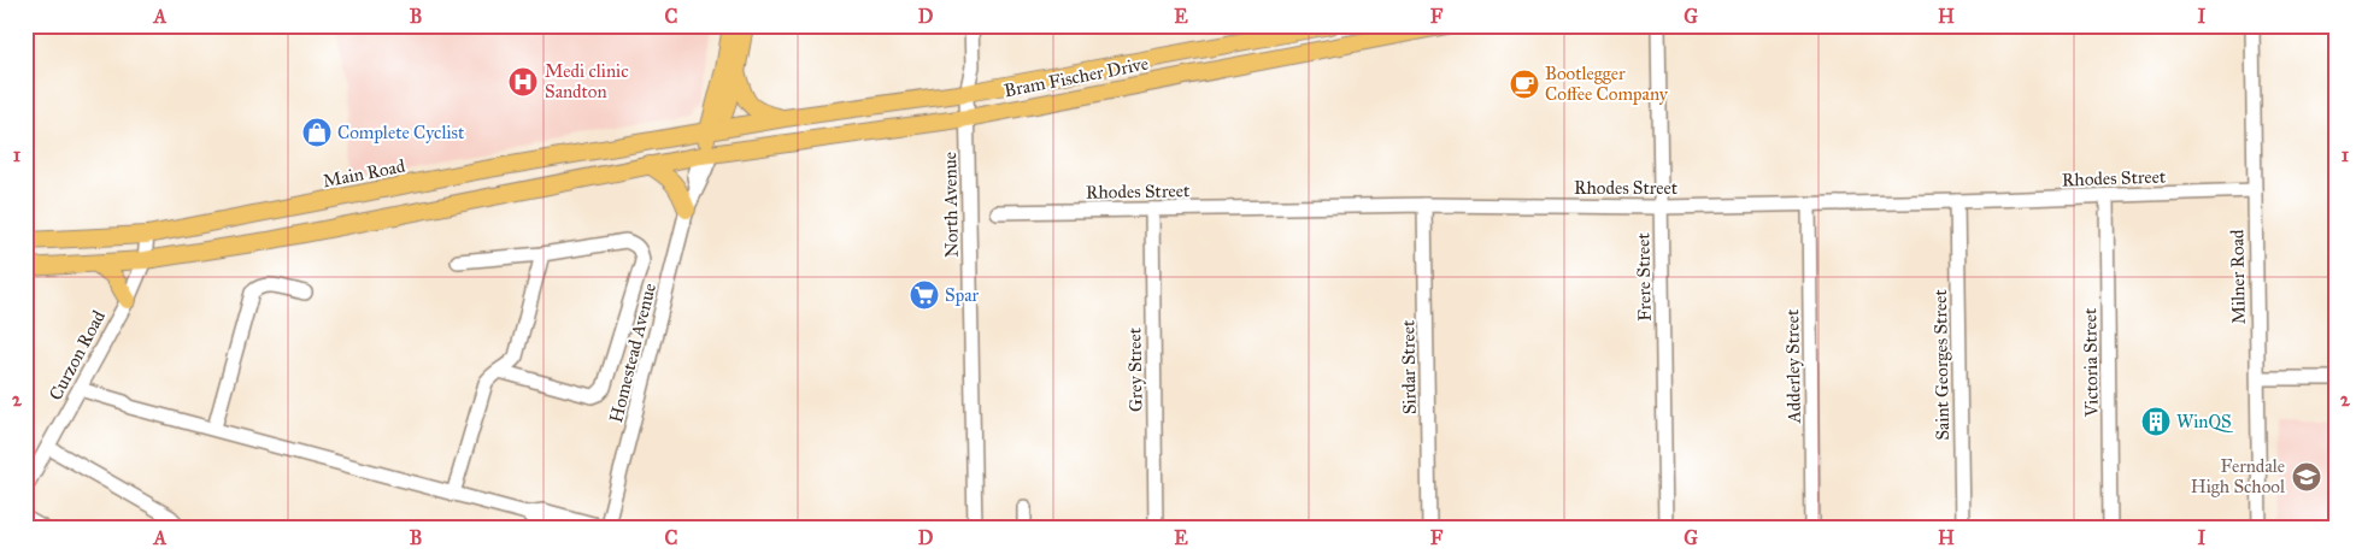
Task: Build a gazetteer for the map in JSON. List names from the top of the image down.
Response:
{
  "streets": {
    "main road": ["Bram Fischer Drive", "Main Road"],
    "street": [
      "Rhodes Street",
      "North Avenue",
      "Frere Street",
      "Milner Road",
      "Homestead Avenue",
      "Curzon Road",
      "Victoria Street",
      "Saint Georges Street",
      "Adderley Street",
      "Sirdar Street",
      "Grey Street"
    ]
  },
  "crossings": [
    ["Bram Fischer Drive", "Main Road"],
    ["Bram Fischer Drive", "North Avenue"],
    ["Bram Fischer Drive", "Homestead Avenue"],
    ["Main Road", "Curzon Road"],
    ["Rhodes Street", "Frere Street"],
    ["Rhodes Street", "Milner Road"],
    ["Rhodes Street", "Victoria Street"],
    ["Rhodes Street", "Saint Georges Street"],
    ["Rhodes Street", "Adderley Street"],
    ["Rhodes Street", "Sirdar Street"],
    ["Rhodes Street", "Grey Street"]
  ],
  "places": {
    "hospital": ["Medi clinic Sandton"],
    "cafe": ["Bootlegger Coffee Company"],
    "shop": ["Complete Cyclist"],
    "supermarket": ["Spar"],
    "building": ["WinQS"],
    "school or university": ["Ferndale High School"]
  },
  "grid": {
    "columns": [
      "A",
      "B",
      "C",
      "D",
      "E",
      "F",
      "G",
      "H",
      "I"
    ],
    "rows": ["1", "2"]
  }
}
